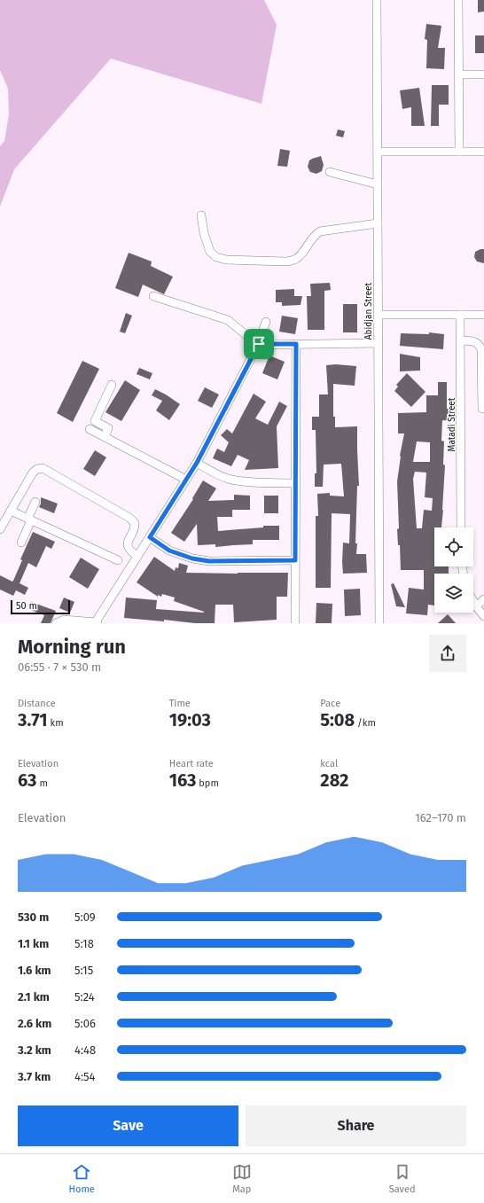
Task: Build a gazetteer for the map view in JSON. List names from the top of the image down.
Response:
{
  "streets": {
    "street": ["Abidjan Street", "Matadi Street"]
  },
  "scale_bar": "50 m",
  "page": {
    "scale": "50 m",
    "heading": ["Morning run", "06:55 · 7 × 530 m"],
    "stats": [
      ["Distance", "3.71 km"],
      ["Time", "19:03"],
      ["Pace", "5:08 /km"],
      ["Elevation", "63 m"],
      ["Heart rate", "163 bpm"],
      ["kcal", "282"]
    ],
    "chart": ["Elevation", "162–170 m"],
    "list": [
      {
        "name": "530 m",
        "note": "5:09"
      },
      {
        "name": "1.1 km",
        "note": "5:18"
      },
      {
        "name": "1.6 km",
        "note": "5:15"
      },
      {
        "name": "2.1 km",
        "note": "5:24"
      },
      {
        "name": "2.6 km",
        "note": "5:06"
      },
      {
        "name": "3.2 km",
        "note": "4:48"
      },
      {
        "name": "3.7 km",
        "note": "4:54"
      }
    ],
    "buttons": ["Save", "Share"],
    "tabs": ["Home", "Map", "Saved"]
  }
}
